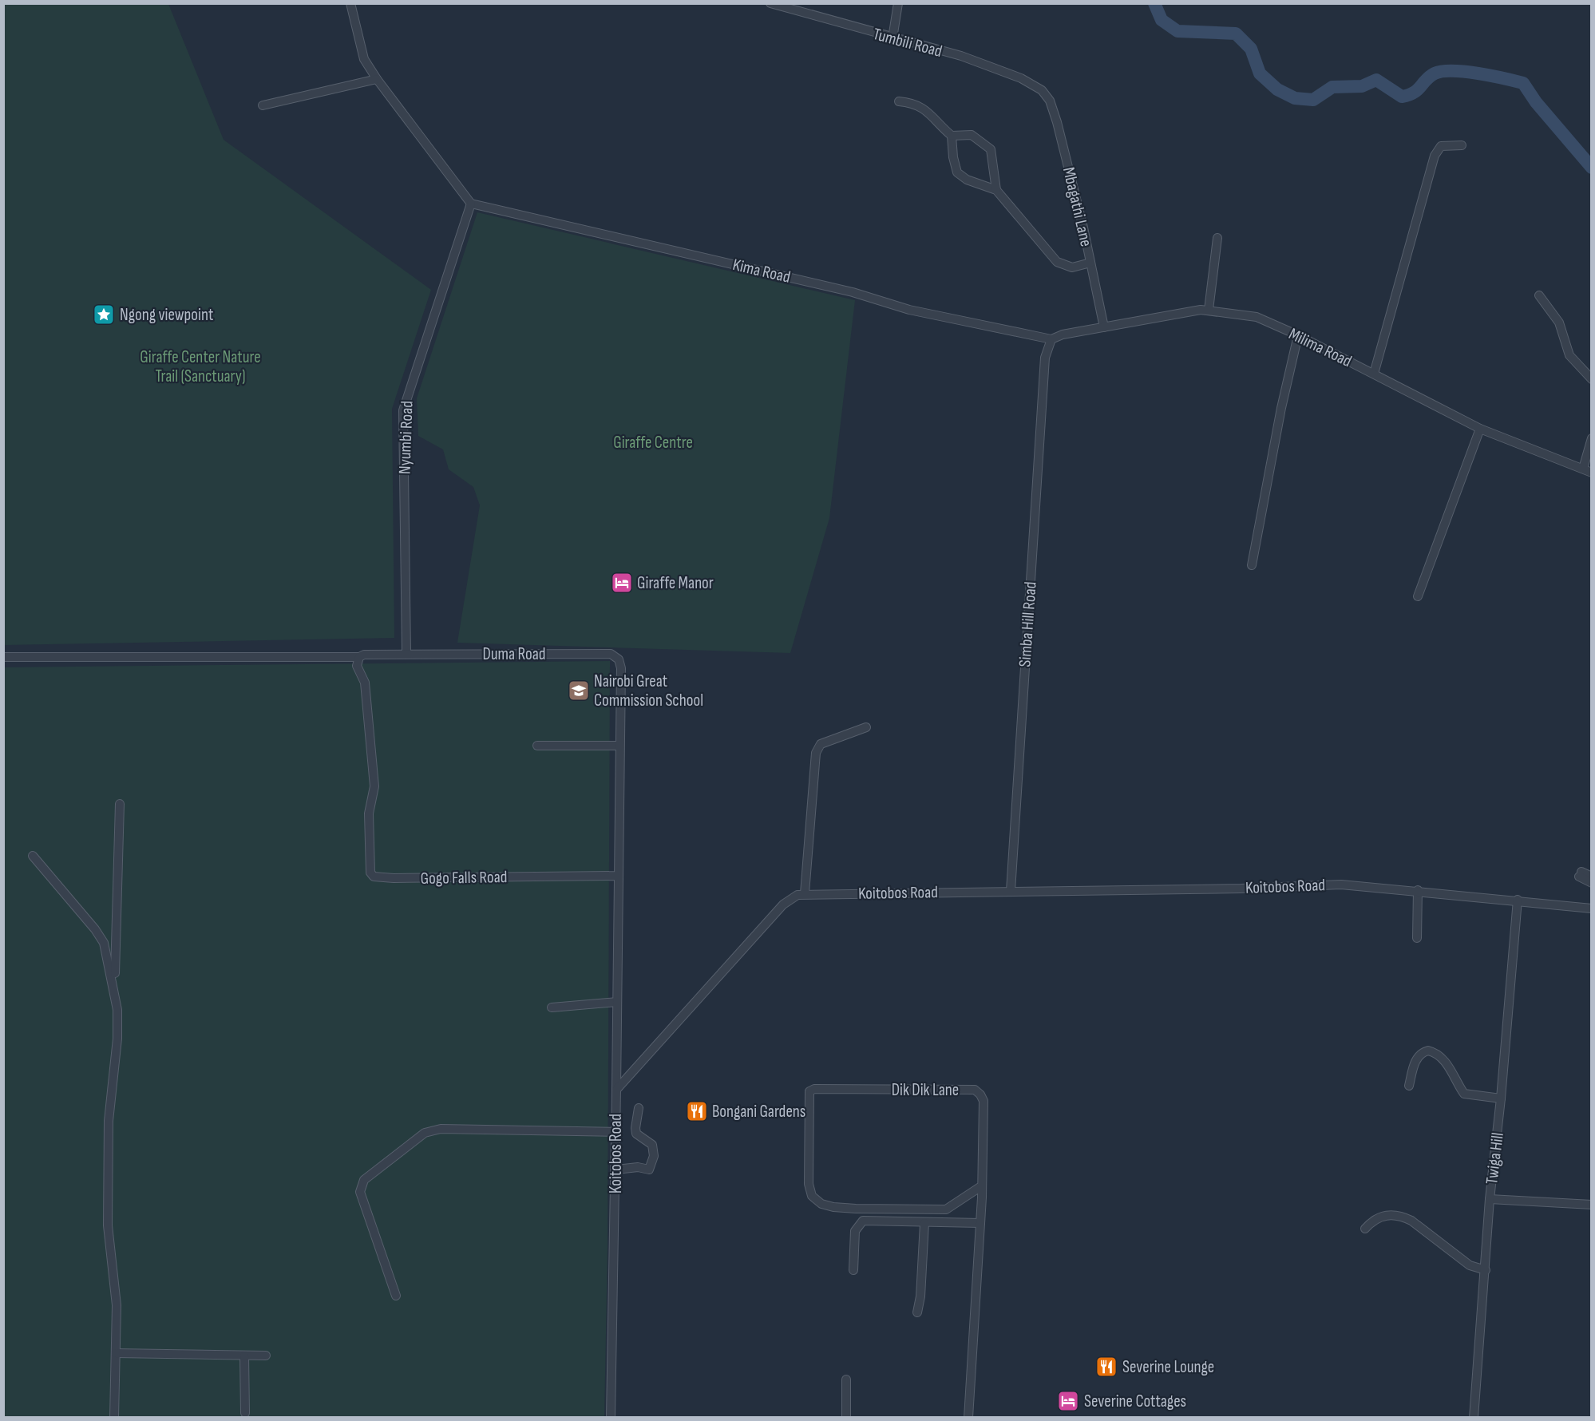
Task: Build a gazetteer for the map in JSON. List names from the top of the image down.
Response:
{
  "streets": {
    "street": [
      "Tumbili Road",
      "Mbagathi Lane",
      "Kima Road",
      "Milima Road",
      "Nyumbi Road",
      "Simba Hill Road",
      "Duma Road",
      "Gogo Falls Road",
      "Koitobos Road",
      "Dik Dik Lane",
      "Twiga Hill"
    ]
  },
  "crossings": [
    ["Tumbili Road", "Mbagathi Lane"],
    ["Mbagathi Lane", "Milima Road"],
    ["Kima Road", "Milima Road"],
    ["Kima Road", "Nyumbi Road"],
    ["Kima Road", "Simba Hill Road"],
    ["Milima Road", "Simba Hill Road"],
    ["Nyumbi Road", "Duma Road"],
    ["Simba Hill Road", "Koitobos Road"],
    ["Duma Road", "Gogo Falls Road"],
    ["Koitobos Road", "Twiga Hill"]
  ],
  "parks": ["Giraffe Center Nature Trail (Sanctuary)", "Giraffe Centre"],
  "places": {
    "place": ["Ngong viewpoint"],
    "hotel": ["Giraffe Manor", "Severine Cottages"],
    "school or university": ["Nairobi Great Commission School"],
    "restaurant": ["Bongani Gardens", "Severine Lounge"]
  }
}
